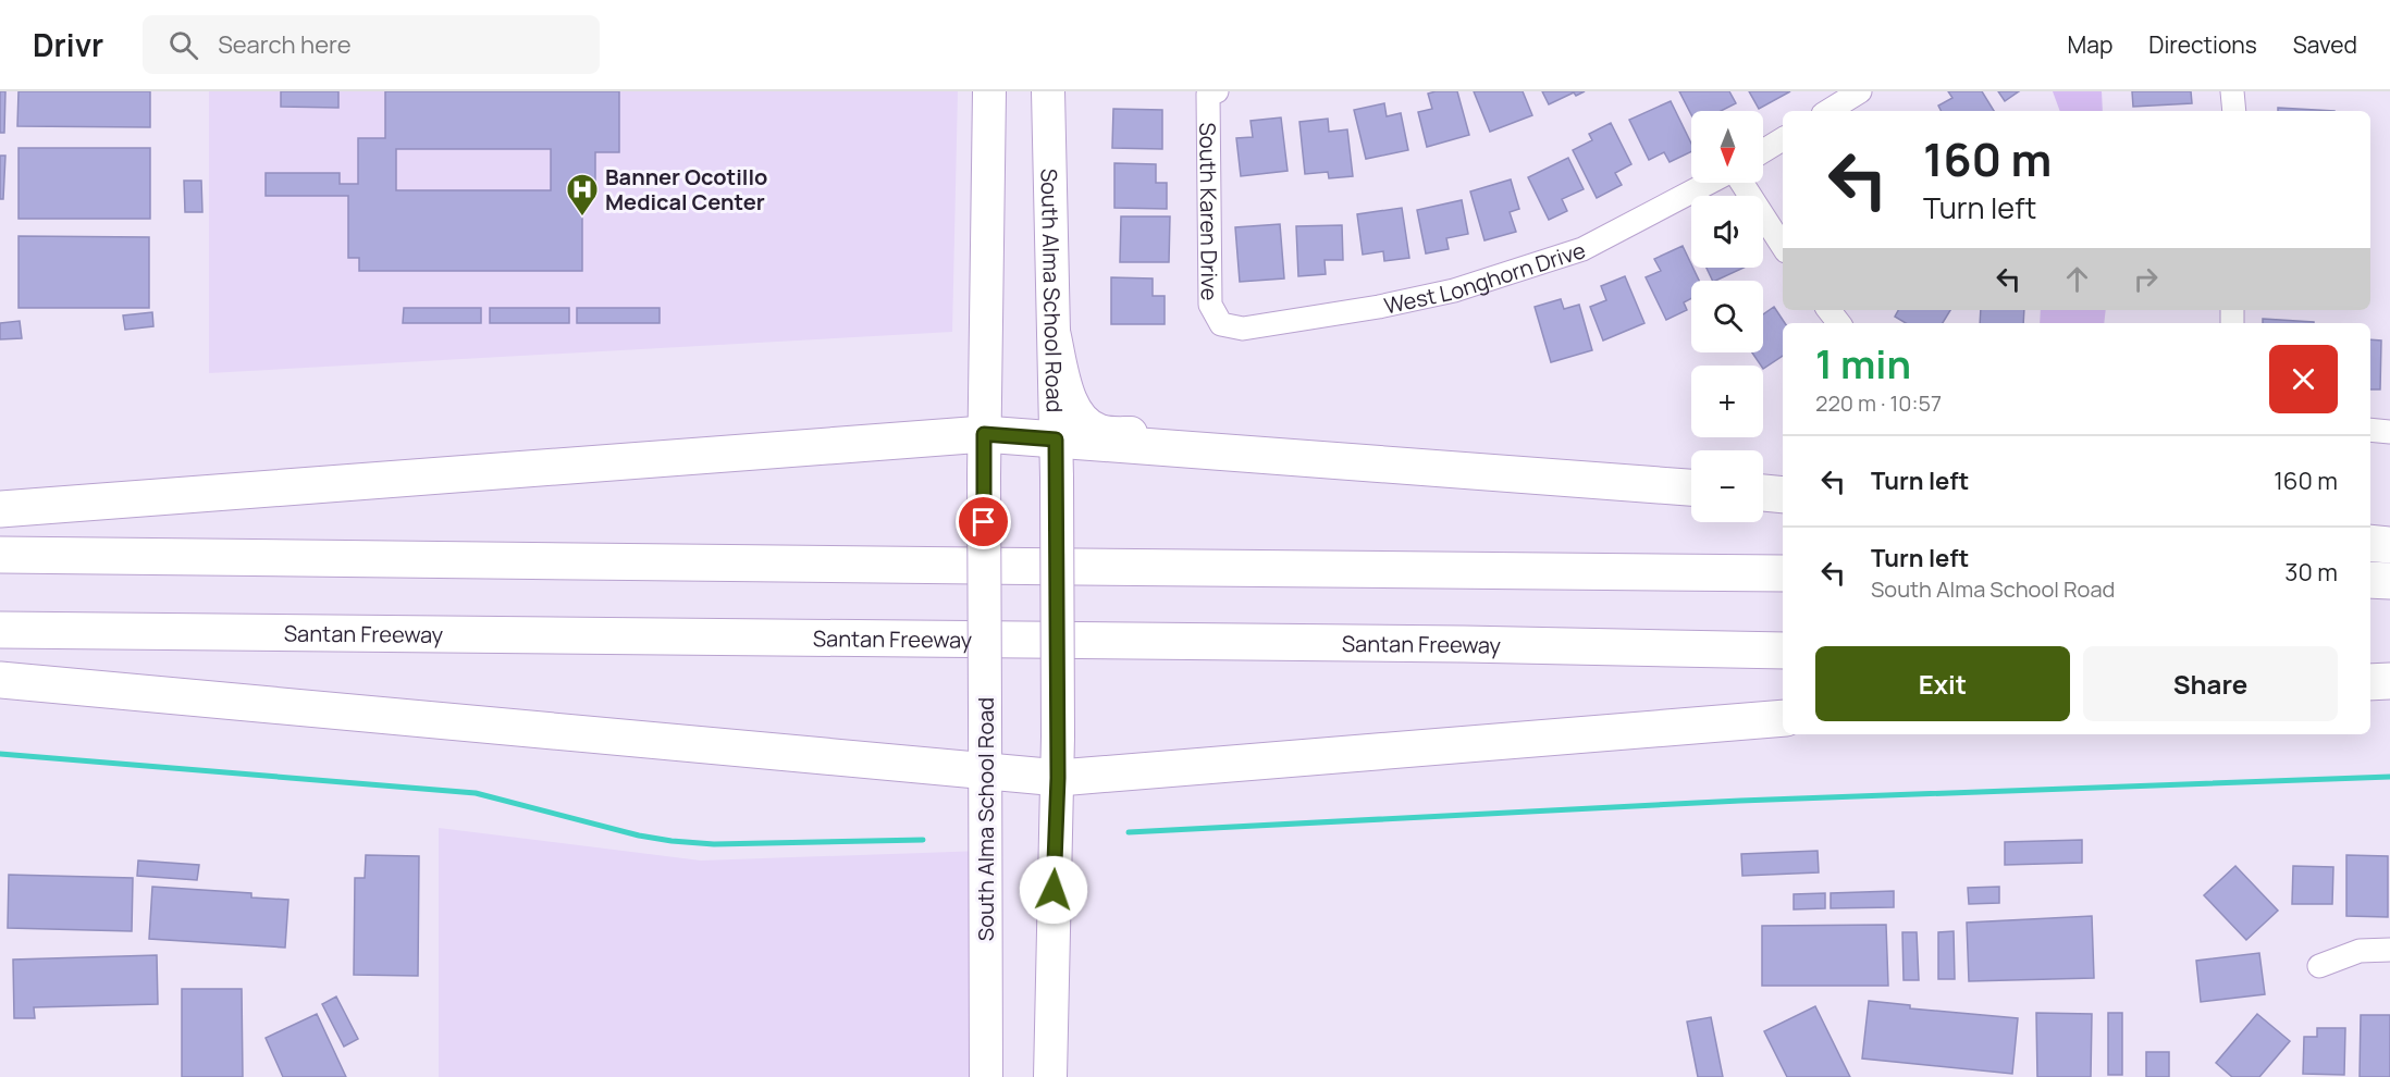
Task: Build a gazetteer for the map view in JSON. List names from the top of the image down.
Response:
{
  "streets": {
    "highway": ["Santan Freeway"],
    "main road": ["South Alma School Road"],
    "street": ["South Karen Drive", "West Longhorn Drive"]
  },
  "crossings": [
    ["South Karen Drive", "West Longhorn Drive"]
  ],
  "places": {
    "hospital": ["Banner Ocotillo Medical Center"]
  },
  "north": "bottom",
  "page": {
    "header": "Drivr",
    "search": "Search here",
    "nav": ["Map", "Directions", "Saved"],
    "map_buttons": ["+", "−"],
    "turn": ["160 m", "Turn left"],
    "heading": ["1 min", "220 m · 10:57"],
    "list": [
      {
        "name": "Turn left",
        "value": "160 m"
      },
      {
        "name": "Turn left",
        "note": "South Alma School Road",
        "value": "30 m"
      }
    ],
    "buttons": ["Exit", "Share"]
  }
}
